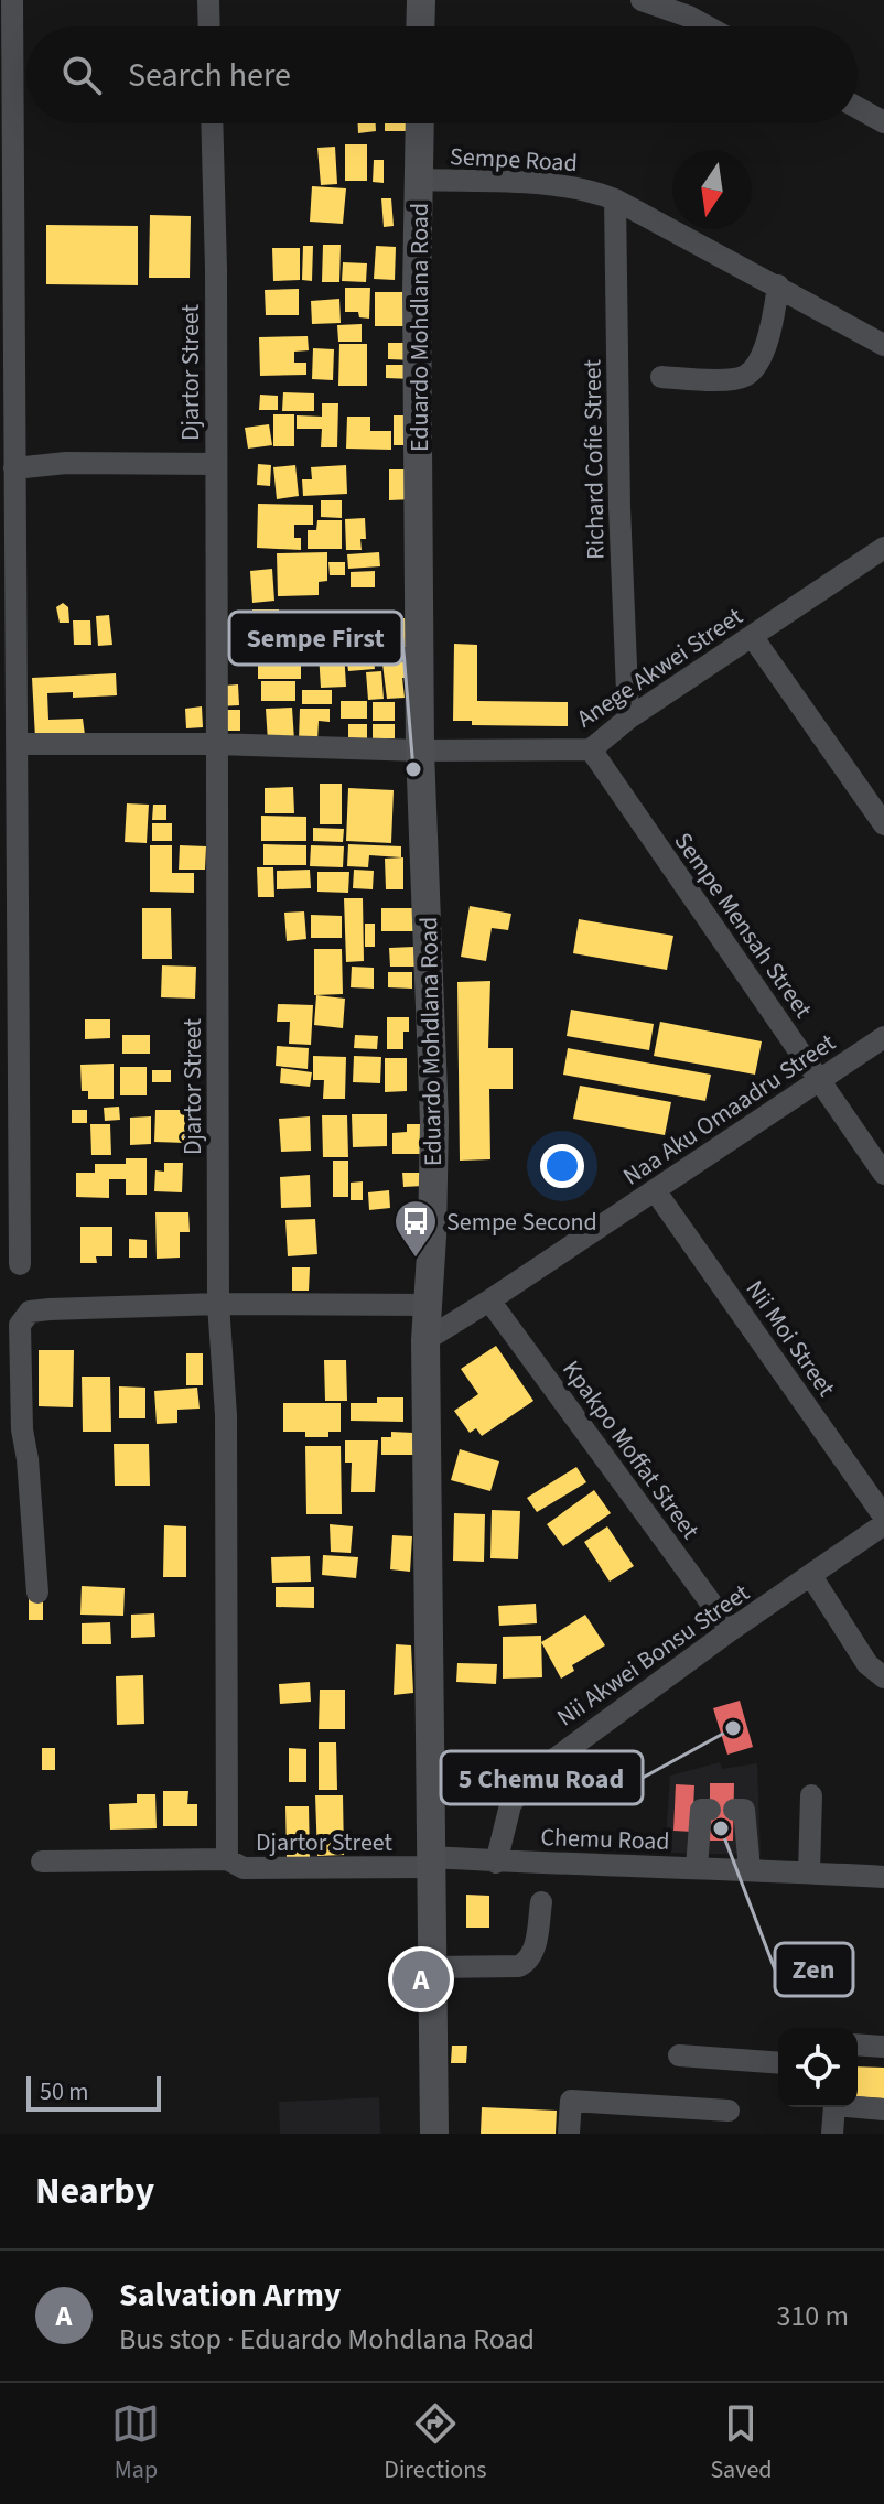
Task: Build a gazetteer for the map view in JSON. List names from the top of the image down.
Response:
{
  "streets": {
    "main road": ["Eduardo Mohdlana Road"],
    "street": [
      "Sempe Road",
      "Djartor Street",
      "Richard Cofie Street",
      "Anege Akwei Street",
      "Sempe Mensah Street",
      "Naa Aku Omaadru Street",
      "Nii Moi Street",
      "Kpakpo Moffat Street",
      "Nii Akwei Bonsu Street",
      "Chemu Road"
    ]
  },
  "crossings": [
    ["Sempe Road", "Eduardo Mohdlana Road"],
    ["Sempe Road", "Richard Cofie Street"],
    ["Eduardo Mohdlana Road", "Djartor Street"],
    ["Eduardo Mohdlana Road", "Anege Akwei Street"],
    ["Eduardo Mohdlana Road", "Naa Aku Omaadru Street"],
    ["Eduardo Mohdlana Road", "Chemu Road"],
    ["Djartor Street", "Anege Akwei Street"],
    ["Djartor Street", "Chemu Road"],
    ["Richard Cofie Street", "Anege Akwei Street"],
    ["Anege Akwei Street", "Sempe Mensah Street"],
    ["Sempe Mensah Street", "Naa Aku Omaadru Street"],
    ["Naa Aku Omaadru Street", "Nii Moi Street"],
    ["Naa Aku Omaadru Street", "Kpakpo Moffat Street"],
    ["Kpakpo Moffat Street", "Nii Akwei Bonsu Street"],
    ["Nii Akwei Bonsu Street", "Chemu Road"]
  ],
  "places": {
    "other": ["Sempe First", "5 Chemu Road", "Zen"],
    "bus stop": ["Sempe Second"]
  },
  "scale_bar": "50 m",
  "north": "bottom",
  "page": {
    "search": "Search here",
    "pins": "A",
    "scale": "50 m",
    "heading": "Nearby",
    "list": [
      {
        "mark": "A",
        "name": "Salvation Army",
        "note": "Bus stop · Eduardo Mohdlana Road",
        "value": "310 m"
      }
    ],
    "nav": ["Map", "Directions", "Saved"]
  }
}
